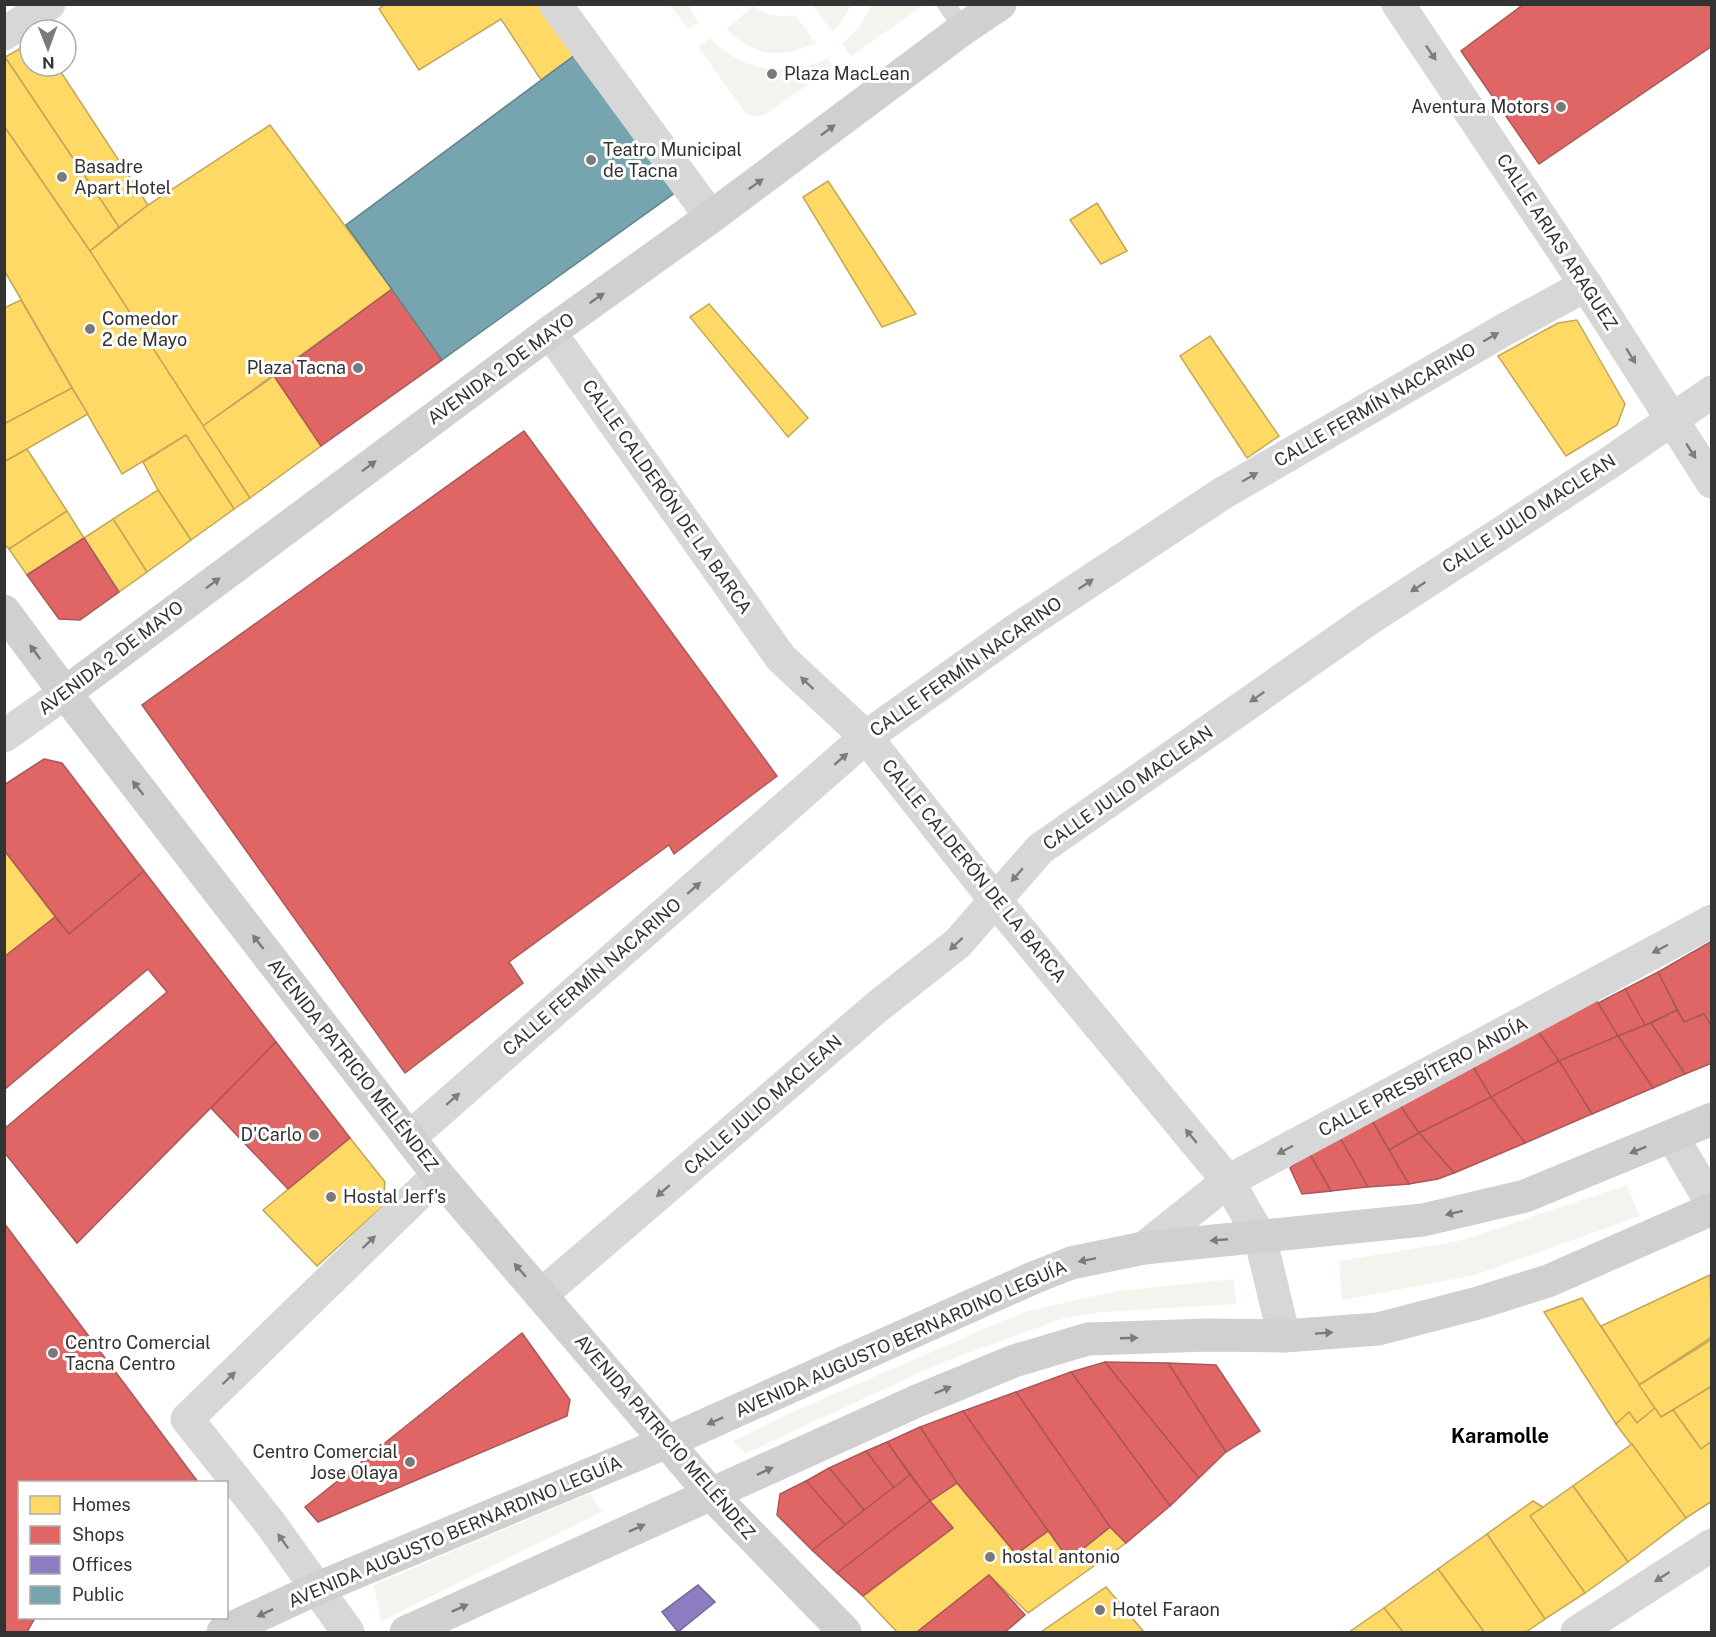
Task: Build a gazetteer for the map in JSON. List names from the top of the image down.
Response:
{
  "streets": {
    "main road": ["AVENIDA 2 DE MAYO", "AVENIDA PATRICIO MELÉNDEZ", "AVENIDA AUGUSTO BERNARDINO LEGUÍA"],
    "street": [
      "CALLE ARIAS ARAGUEZ",
      "CALLE FERMÍN NACARINO",
      "CALLE CALDERÓN DE LA BARCA",
      "CALLE JULIO MACLEAN",
      "CALLE PRESBÍTERO ANDÍA"
    ]
  },
  "crossings": [
    ["CALLE ARIAS ARAGUEZ", "CALLE FERMÍN NACARINO"],
    ["CALLE ARIAS ARAGUEZ", "CALLE JULIO MACLEAN"],
    ["AVENIDA 2 DE MAYO", "CALLE CALDERÓN DE LA BARCA"],
    ["AVENIDA 2 DE MAYO", "AVENIDA PATRICIO MELÉNDEZ"],
    ["CALLE FERMÍN NACARINO", "CALLE CALDERÓN DE LA BARCA"],
    ["CALLE FERMÍN NACARINO", "AVENIDA PATRICIO MELÉNDEZ"],
    ["CALLE CALDERÓN DE LA BARCA", "CALLE JULIO MACLEAN"],
    ["CALLE CALDERÓN DE LA BARCA", "CALLE PRESBÍTERO ANDÍA"],
    ["CALLE CALDERÓN DE LA BARCA", "AVENIDA AUGUSTO BERNARDINO LEGUÍA"],
    ["CALLE JULIO MACLEAN", "AVENIDA PATRICIO MELÉNDEZ"],
    ["AVENIDA PATRICIO MELÉNDEZ", "AVENIDA AUGUSTO BERNARDINO LEGUÍA"],
    ["CALLE PRESBÍTERO ANDÍA", "AVENIDA AUGUSTO BERNARDINO LEGUÍA"]
  ],
  "one_way": [
    "CALLE ARIAS ARAGUEZ",
    "AVENIDA 2 DE MAYO",
    "CALLE FERMÍN NACARINO",
    "CALLE CALDERÓN DE LA BARCA",
    "CALLE JULIO MACLEAN",
    "AVENIDA PATRICIO MELÉNDEZ",
    "CALLE PRESBÍTERO ANDÍA"
  ],
  "districts": ["Karamolle"],
  "places": [
    "Plaza MacLean",
    "Aventura Motors",
    "Teatro Municipal de Tacna",
    "Basadre Apart Hotel",
    "Comedor 2 de Mayo",
    "Plaza Tacna",
    "D'Carlo",
    "Hostal Jerf's",
    "Centro Comercial Tacna Centro",
    "Centro Comercial Jose Olaya",
    "hostal antonio",
    "Hotel Faraon"
  ],
  "legend": [
    "Homes",
    "Shops",
    "Offices",
    "Public"
  ],
  "north": "bottom"
}
